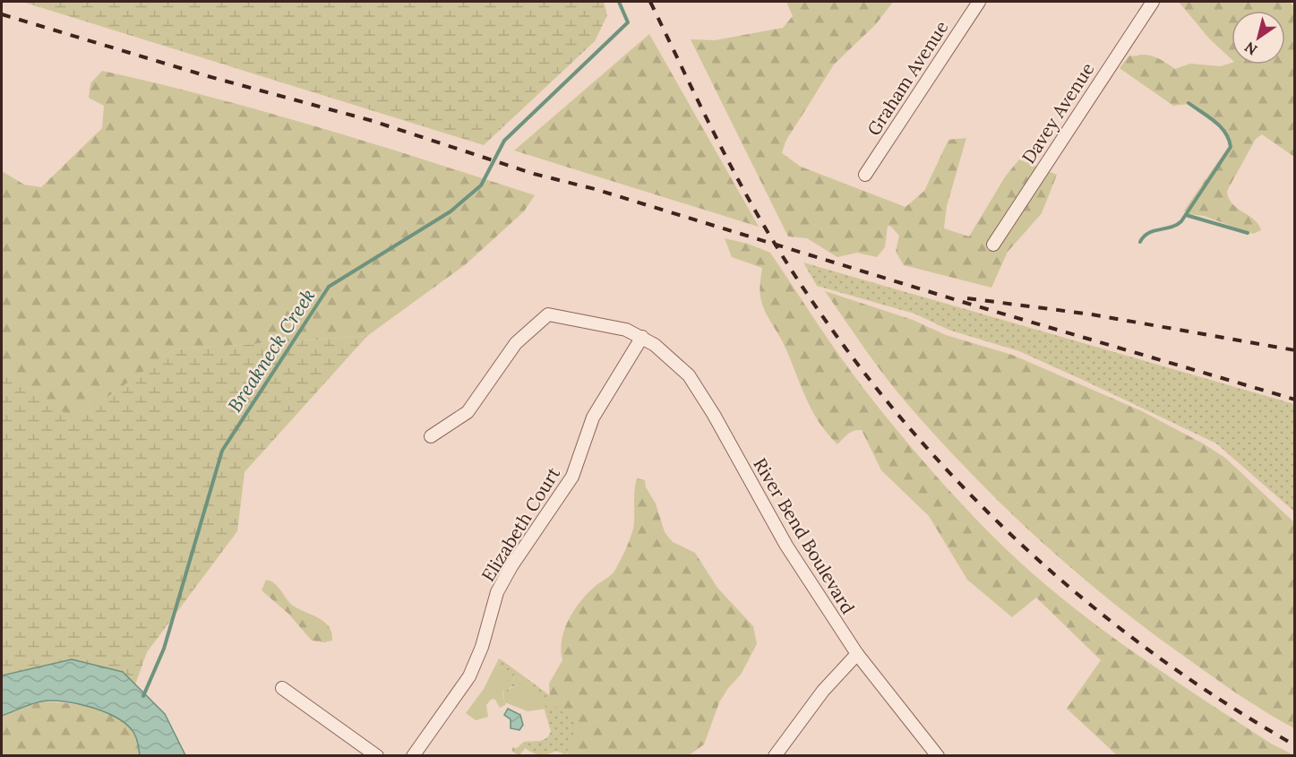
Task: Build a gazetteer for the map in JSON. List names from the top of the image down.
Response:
{
  "streets": {
    "street": [
      "Graham Avenue",
      "Davey Avenue",
      "Elizabeth Court",
      "River Bend Boulevard"
    ]
  },
  "crossings": [
    ["Elizabeth Court", "River Bend Boulevard"]
  ],
  "water": ["Breakneck Creek"],
  "north": "bottom left"
}
